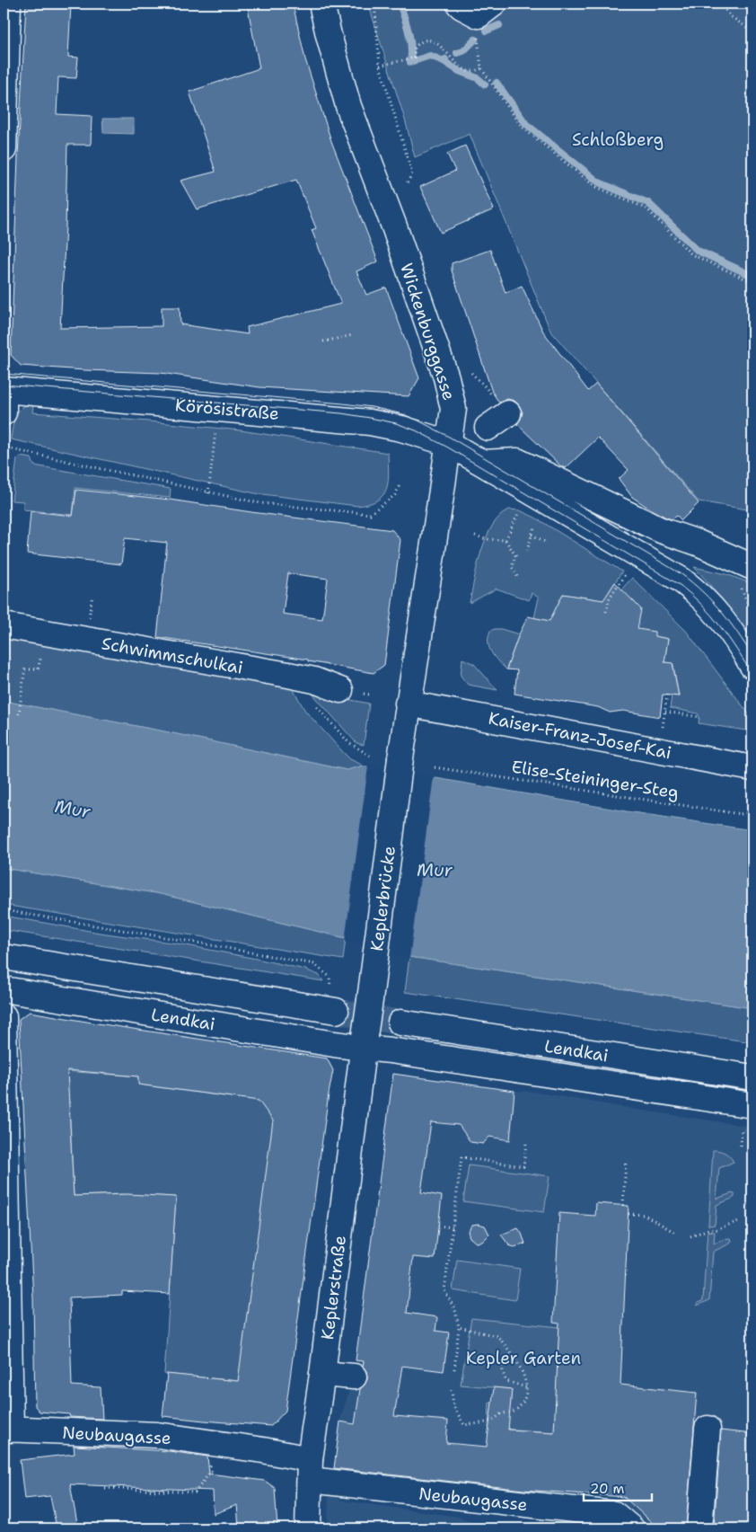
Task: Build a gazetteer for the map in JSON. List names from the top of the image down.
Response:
{
  "streets": {
    "main road": [
      "Wickenburggasse",
      "Körösistraße",
      "Schwimmschulkai",
      "Kaiser-Franz-Josef-Kai",
      "Keplerbrücke",
      "Lendkai",
      "Keplerstraße",
      "Neubaugasse"
    ],
    "path": ["Elise-Steininger-Steg"]
  },
  "crossings": [
    ["Wickenburggasse", "Körösistraße"],
    ["Wickenburggasse", "Kaiser-Franz-Josef-Kai"],
    ["Wickenburggasse", "Keplerbrücke"],
    ["Keplerbrücke", "Lendkai"],
    ["Keplerbrücke", "Keplerstraße"],
    ["Lendkai", "Keplerstraße"],
    ["Keplerstraße", "Neubaugasse"]
  ],
  "water": ["Mur"],
  "parks": ["Schloßberg", "Kepler Garten"],
  "scale_bar": "20 m"
}
